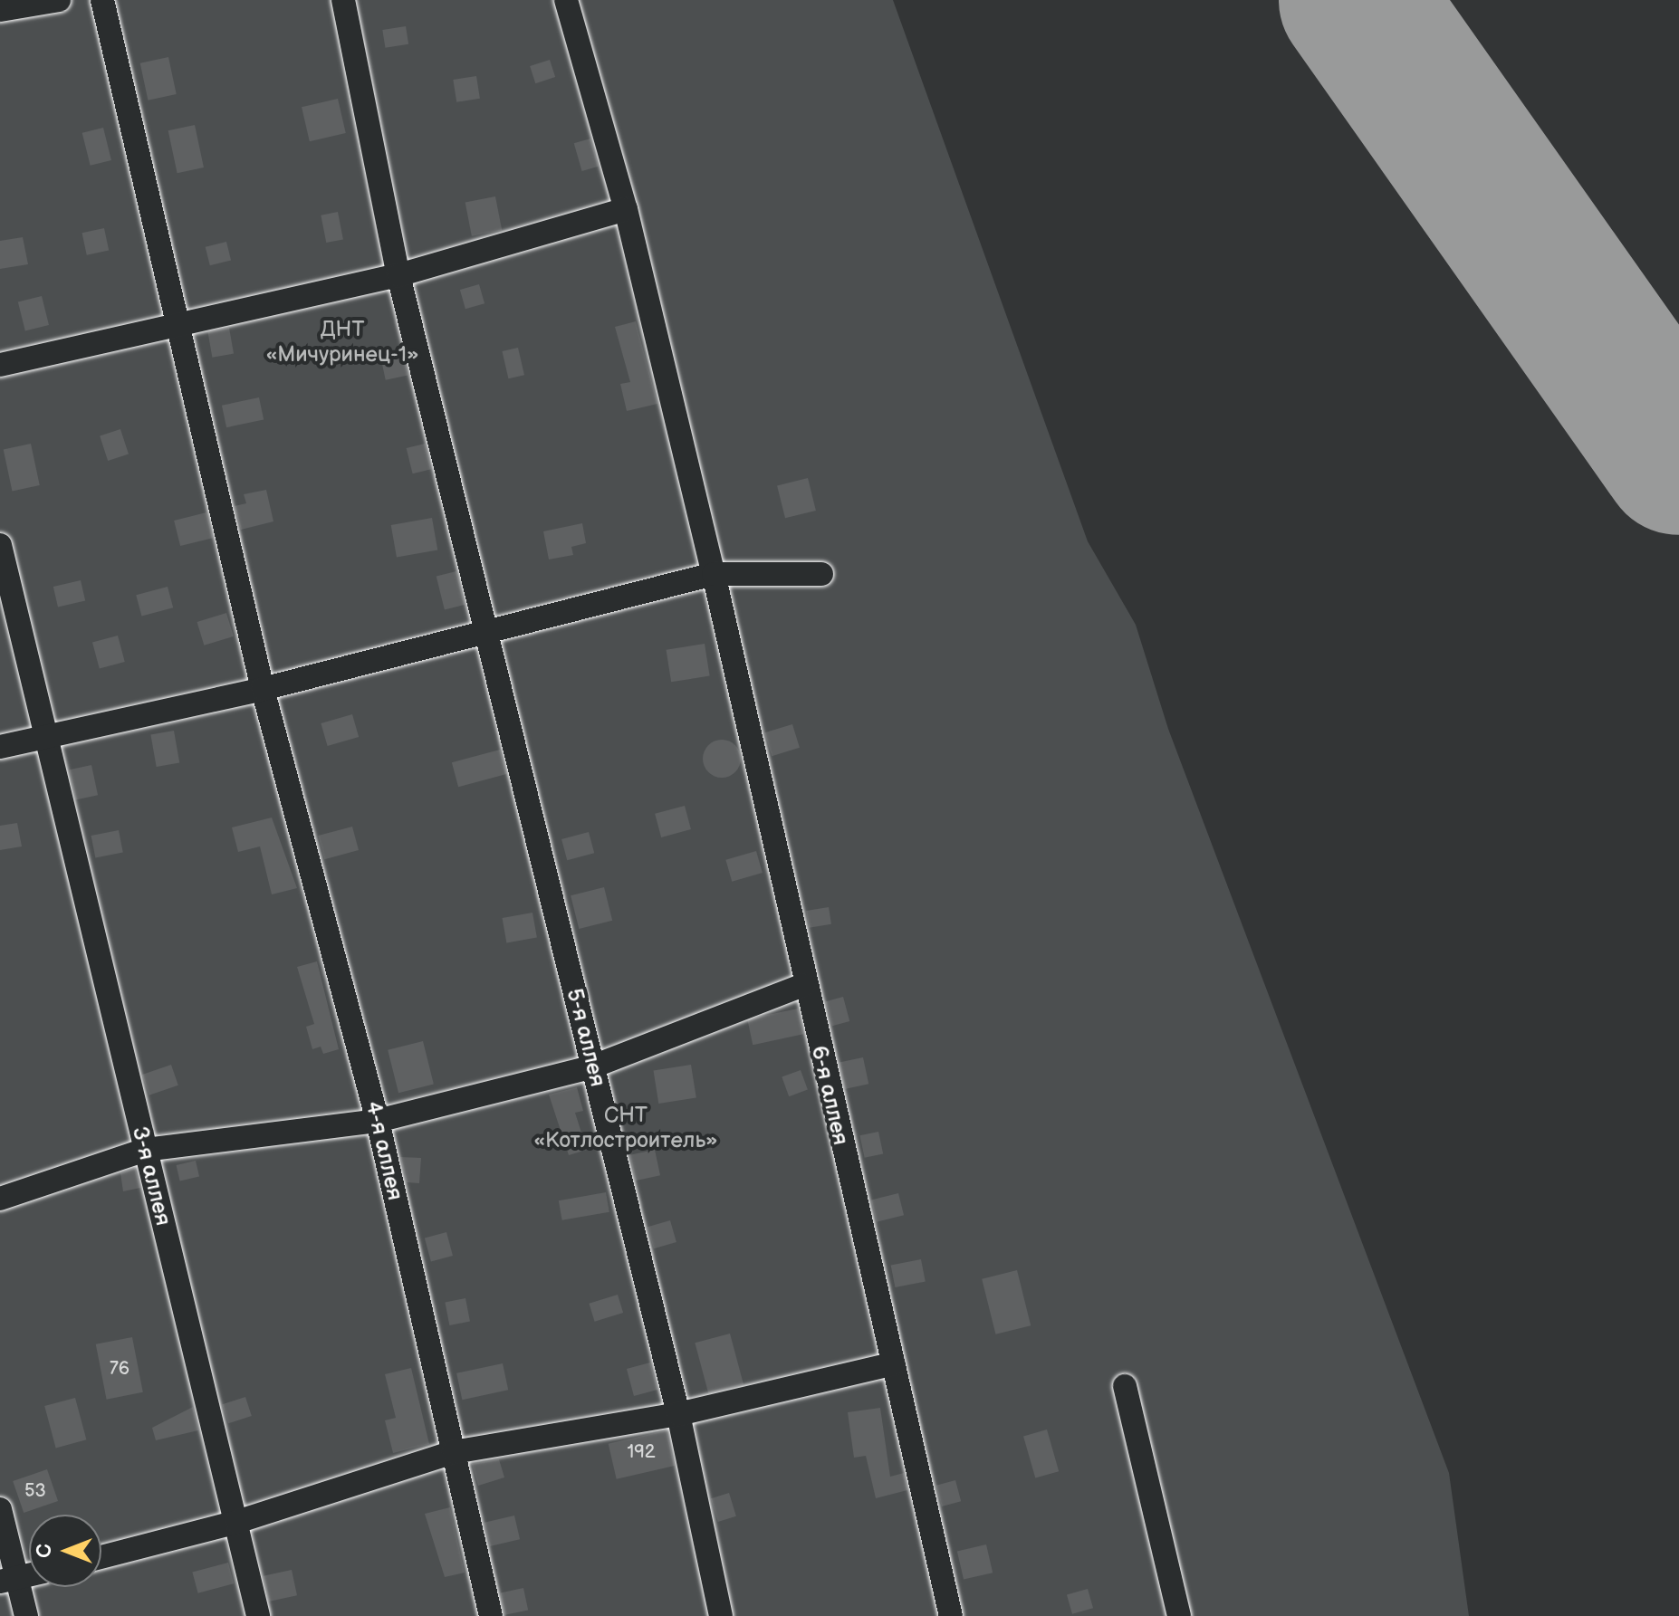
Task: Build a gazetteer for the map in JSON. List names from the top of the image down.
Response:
{
  "streets": {
    "street": [
      "5-я аллея",
      "6-я аллея",
      "4-я аллея",
      "3-я аллея"
    ]
  },
  "parks": ["ДНТ «Мичуринец-1»", "СНТ «Котлостроитель»"],
  "house_numbers": ["76", "192", "53"],
  "north": "left"
}
